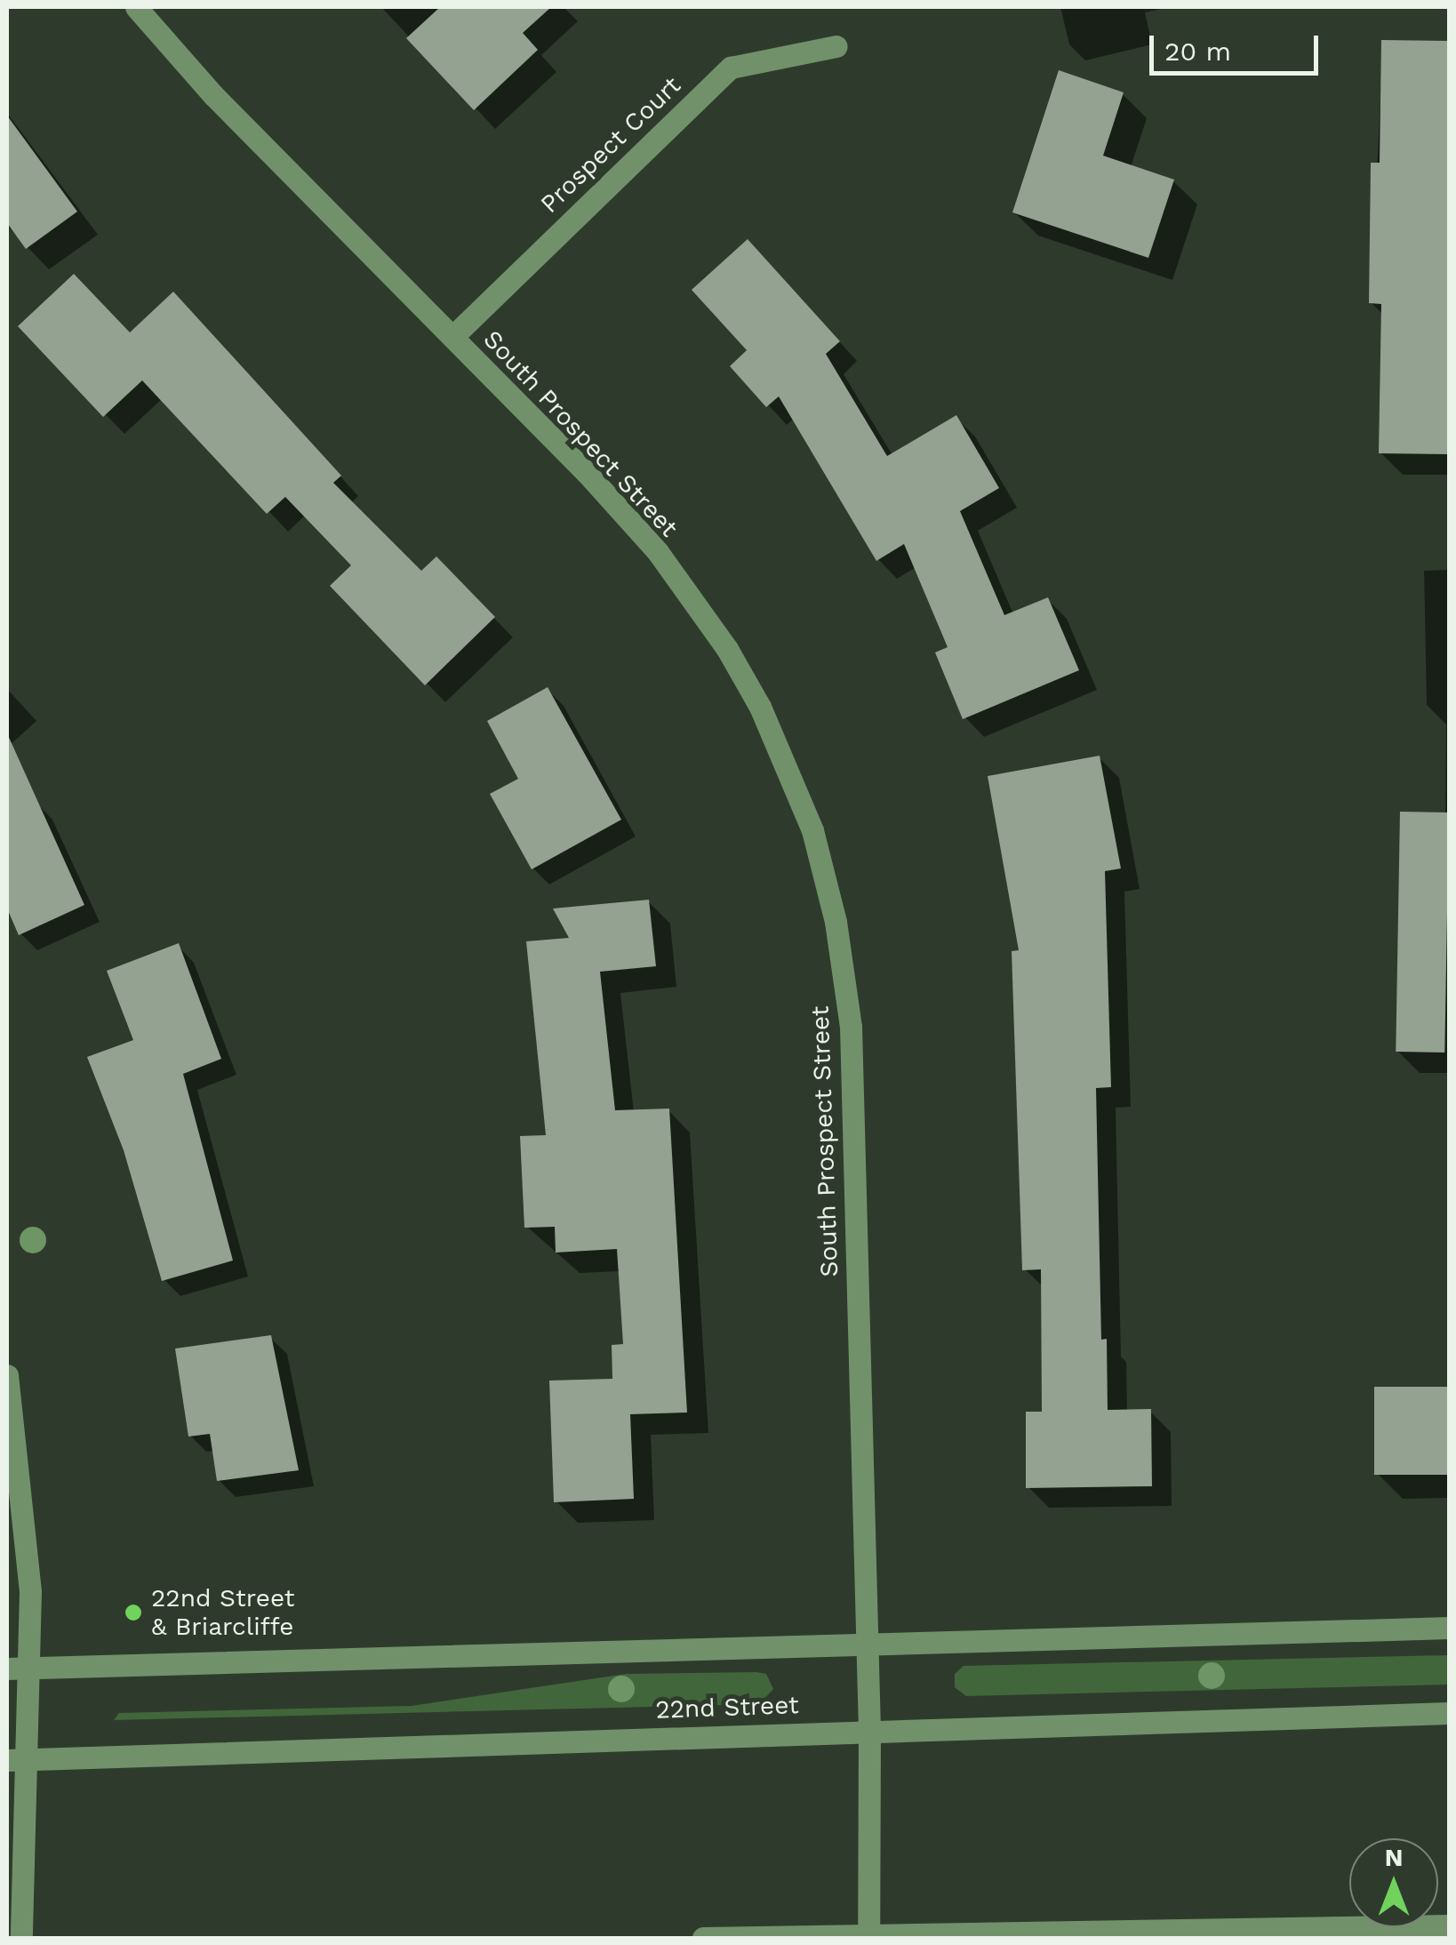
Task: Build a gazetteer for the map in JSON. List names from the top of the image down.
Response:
{
  "streets": {
    "street": ["Prospect Court", "South Prospect Street", "22nd Street"]
  },
  "crossings": [
    ["Prospect Court", "South Prospect Street"],
    ["South Prospect Street", "22nd Street"]
  ],
  "places": ["22nd Street & Briarcliffe"],
  "scale_bar": "20 m",
  "north": "top"
}
